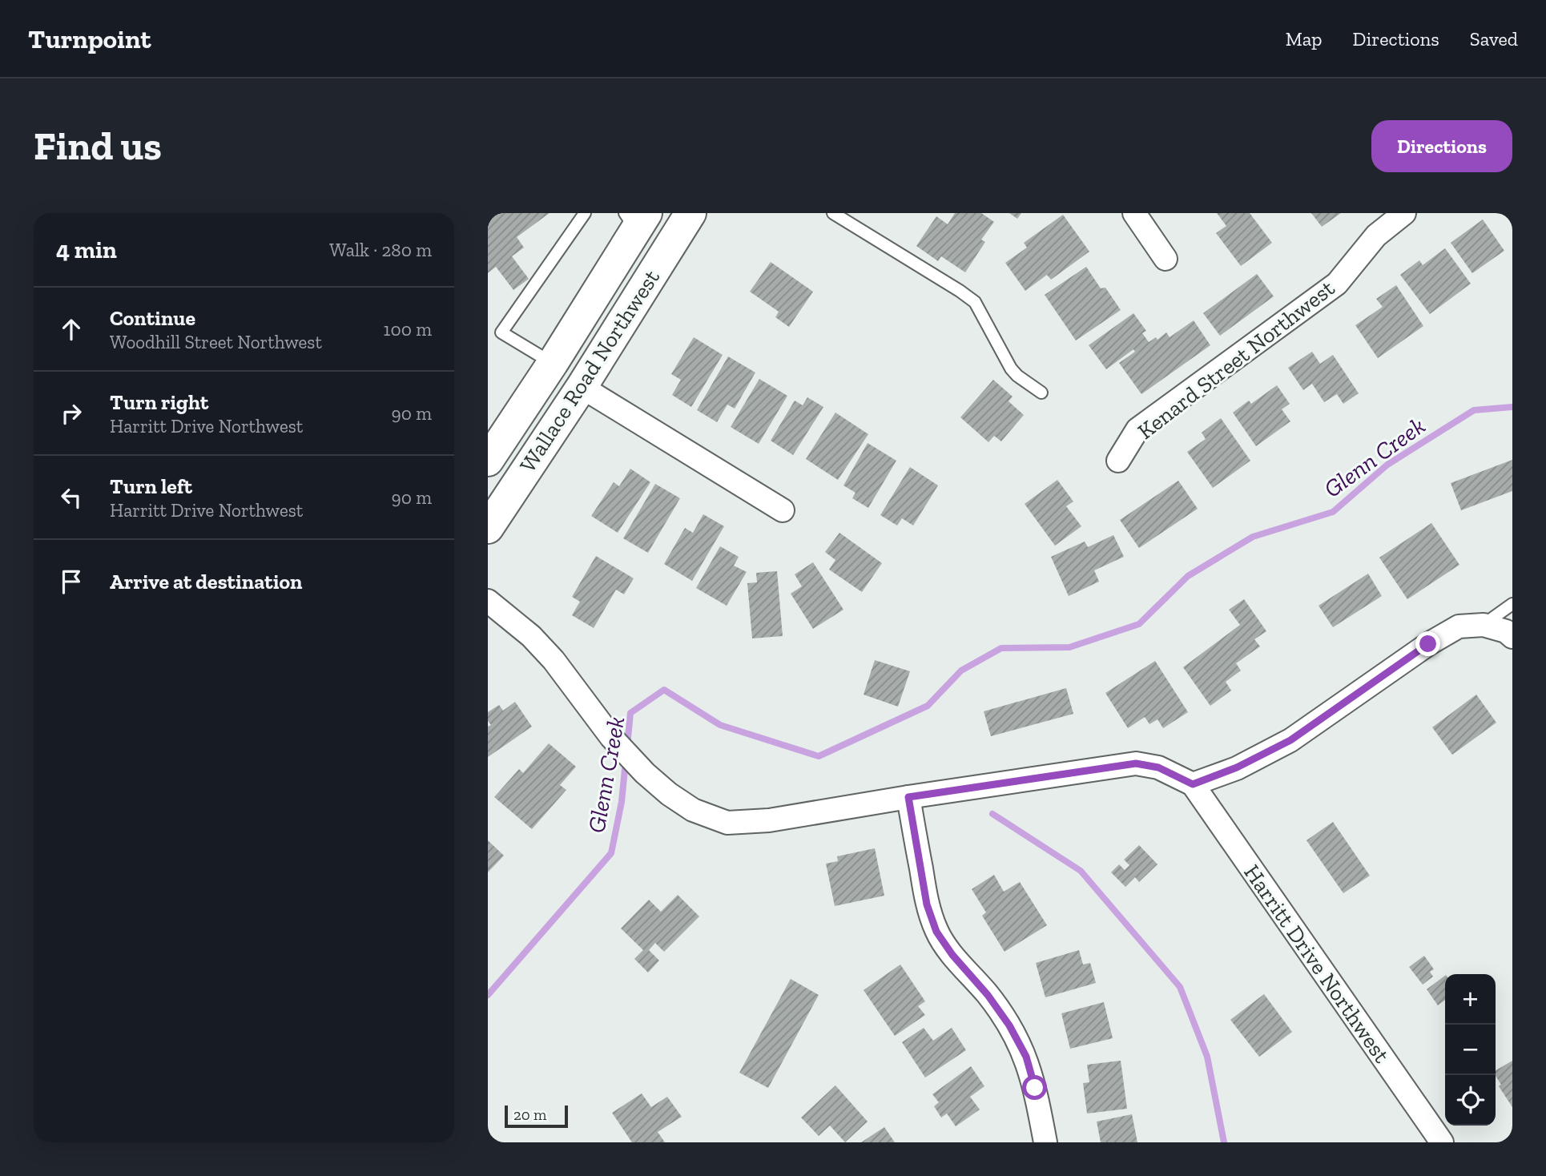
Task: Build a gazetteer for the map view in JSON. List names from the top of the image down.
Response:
{
  "streets": {
    "main road": ["Wallace Road Northwest"],
    "street": ["Kenard Street Northwest", "Harritt Drive Northwest"]
  },
  "water": ["Glenn Creek"],
  "scale_bar": "20 m",
  "page": {
    "header": "Turnpoint",
    "nav": ["Map", "Directions", "Saved"],
    "buttons": "Directions",
    "title": "Find us",
    "heading": ["4 min", "Walk · 280 m"],
    "list": [
      ["Continue", "Woodhill Street Northwest", "100 m"],
      ["Turn right", "Harritt Drive Northwest", "90 m"],
      ["Turn left", "Harritt Drive Northwest", "90 m"],
      "Arrive at destination"
    ],
    "map_buttons": ["+", "−"],
    "scale": "20 m"
  }
}
